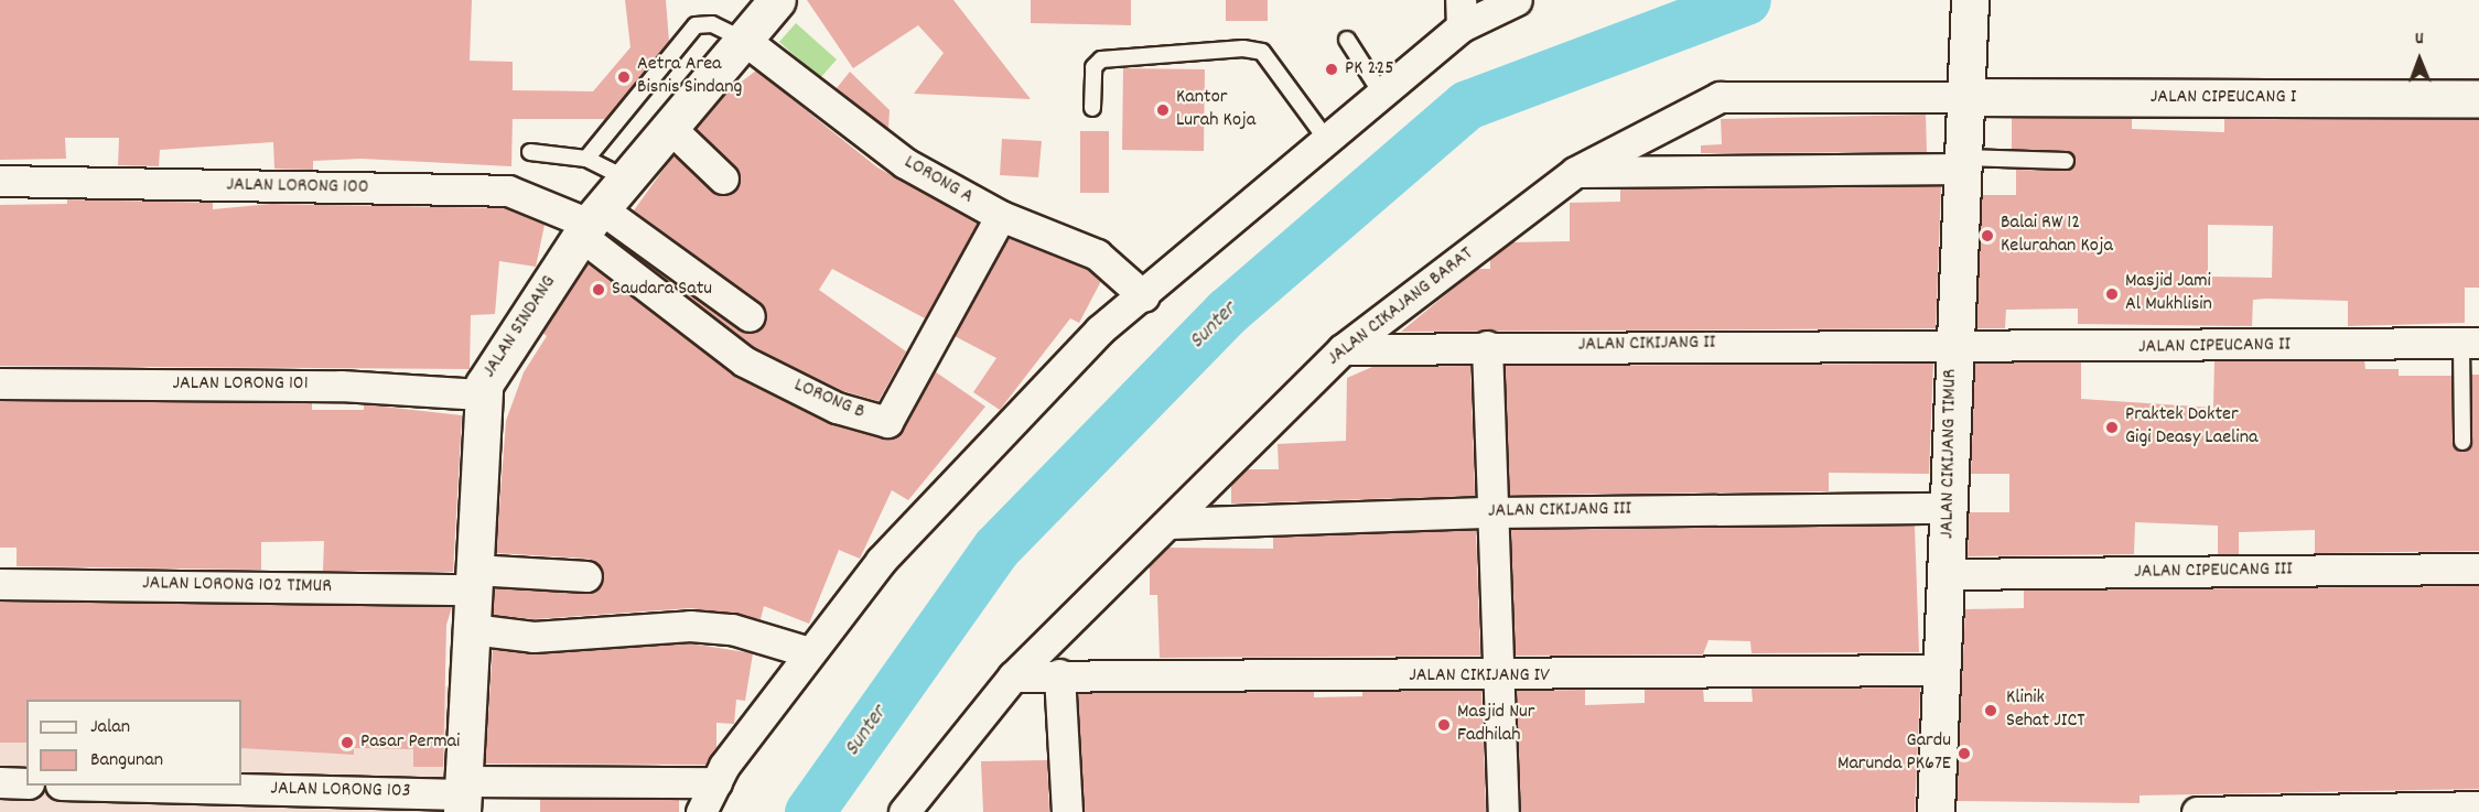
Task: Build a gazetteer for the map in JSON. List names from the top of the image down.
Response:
{
  "streets": {
    "street": [
      "JALAN CIPEUCANG I",
      "LORONG A",
      "JALAN LORONG 100",
      "JALAN CIKAJANG BARAT",
      "JALAN SINDANG",
      "JALAN CIKIJANG II",
      "JALAN CIPEUCANG II",
      "JALAN LORONG 101",
      "LORONG B",
      "JALAN CIKIJANG TIMUR",
      "JALAN CIKIJANG III",
      "JALAN CIPEUCANG III",
      "JALAN LORONG 102 TIMUR",
      "JALAN CIKIJANG IV",
      "JALAN LORONG 103"
    ]
  },
  "crossings": [
    ["JALAN CIPEUCANG I", "JALAN CIKAJANG BARAT"],
    ["JALAN CIPEUCANG I", "JALAN CIKIJANG TIMUR"],
    ["LORONG A", "JALAN SINDANG"],
    ["LORONG A", "LORONG B"],
    ["JALAN LORONG 100", "JALAN SINDANG"],
    ["JALAN LORONG 100", "LORONG B"],
    ["JALAN CIKAJANG BARAT", "JALAN CIKIJANG II"],
    ["JALAN CIKAJANG BARAT", "JALAN CIKIJANG TIMUR"],
    ["JALAN CIKAJANG BARAT", "JALAN CIKIJANG III"],
    ["JALAN CIKAJANG BARAT", "JALAN CIKIJANG IV"],
    ["JALAN SINDANG", "JALAN LORONG 101"],
    ["JALAN SINDANG", "LORONG B"],
    ["JALAN SINDANG", "JALAN LORONG 102 TIMUR"],
    ["JALAN SINDANG", "JALAN LORONG 103"],
    ["JALAN CIKIJANG II", "JALAN CIPEUCANG II"],
    ["JALAN CIKIJANG II", "JALAN CIKIJANG TIMUR"],
    ["JALAN CIPEUCANG II", "JALAN CIKIJANG TIMUR"],
    ["JALAN CIKIJANG TIMUR", "JALAN CIKIJANG III"],
    ["JALAN CIKIJANG TIMUR", "JALAN CIPEUCANG III"],
    ["JALAN CIKIJANG TIMUR", "JALAN CIKIJANG IV"]
  ],
  "water": ["Sunter"],
  "places": [
    "PK 225",
    "Aetra Area Bisnis Sindang",
    "Kantor Lurah Koja",
    "Balai RW 12 Kelurahan Koja",
    "Saudara Satu",
    "Masjid Jami Al Mukhlisin",
    "Praktek Dokter Gigi Deasy Laelina",
    "Klinik Sehat JICT",
    "Masjid Nur Fadhilah",
    "Pasar Permai",
    "Gardu Marunda PK67E"
  ],
  "legend": ["Jalan", "Bangunan"],
  "north": "top"
}
